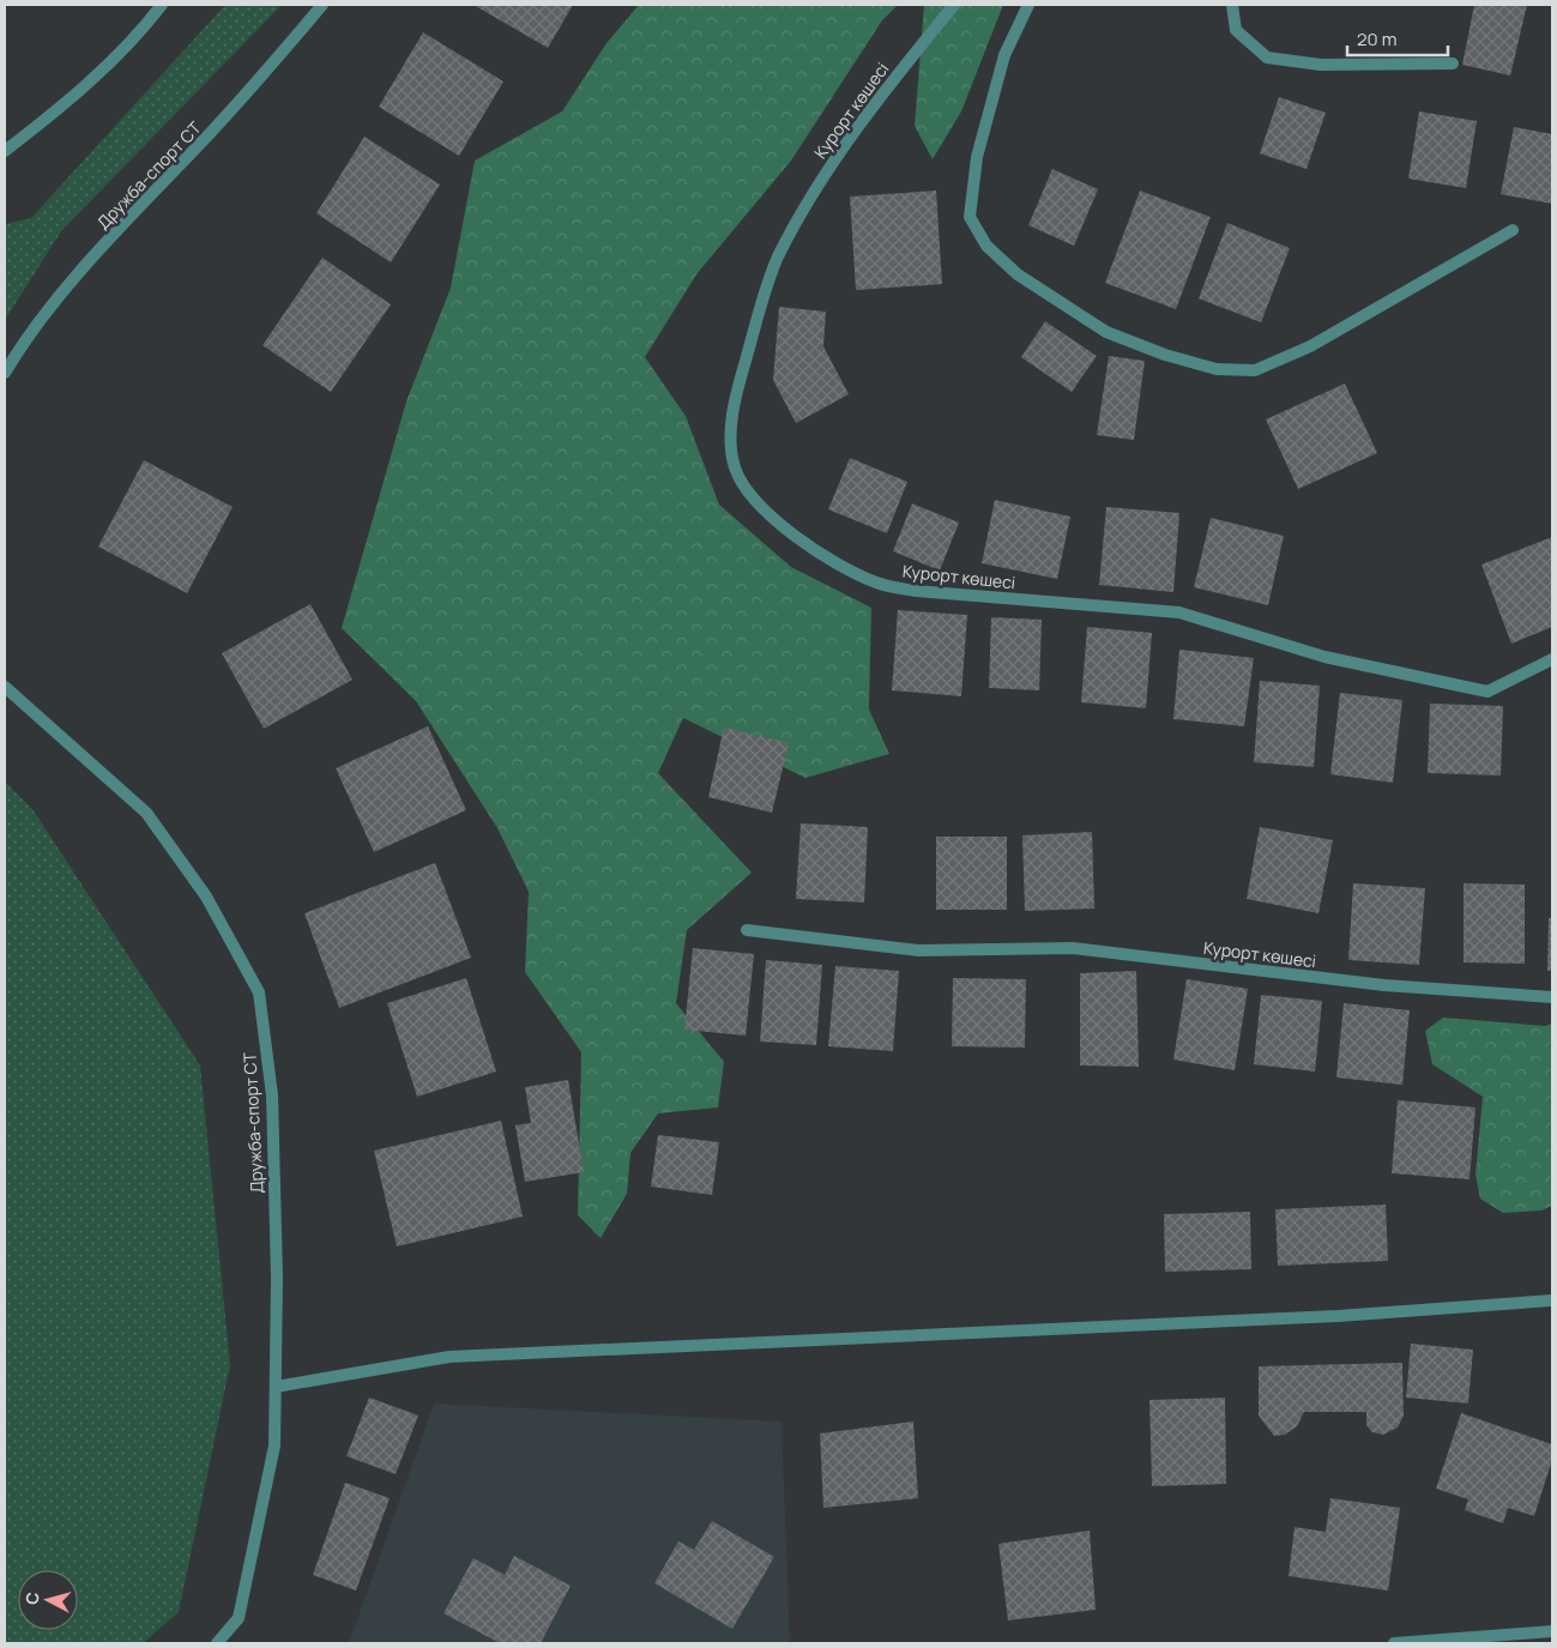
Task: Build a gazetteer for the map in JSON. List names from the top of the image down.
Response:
{
  "streets": {
    "street": ["Курорт көшесі", "Дружба-спорт СТ"]
  },
  "scale_bar": "20 m",
  "north": "left"
}
